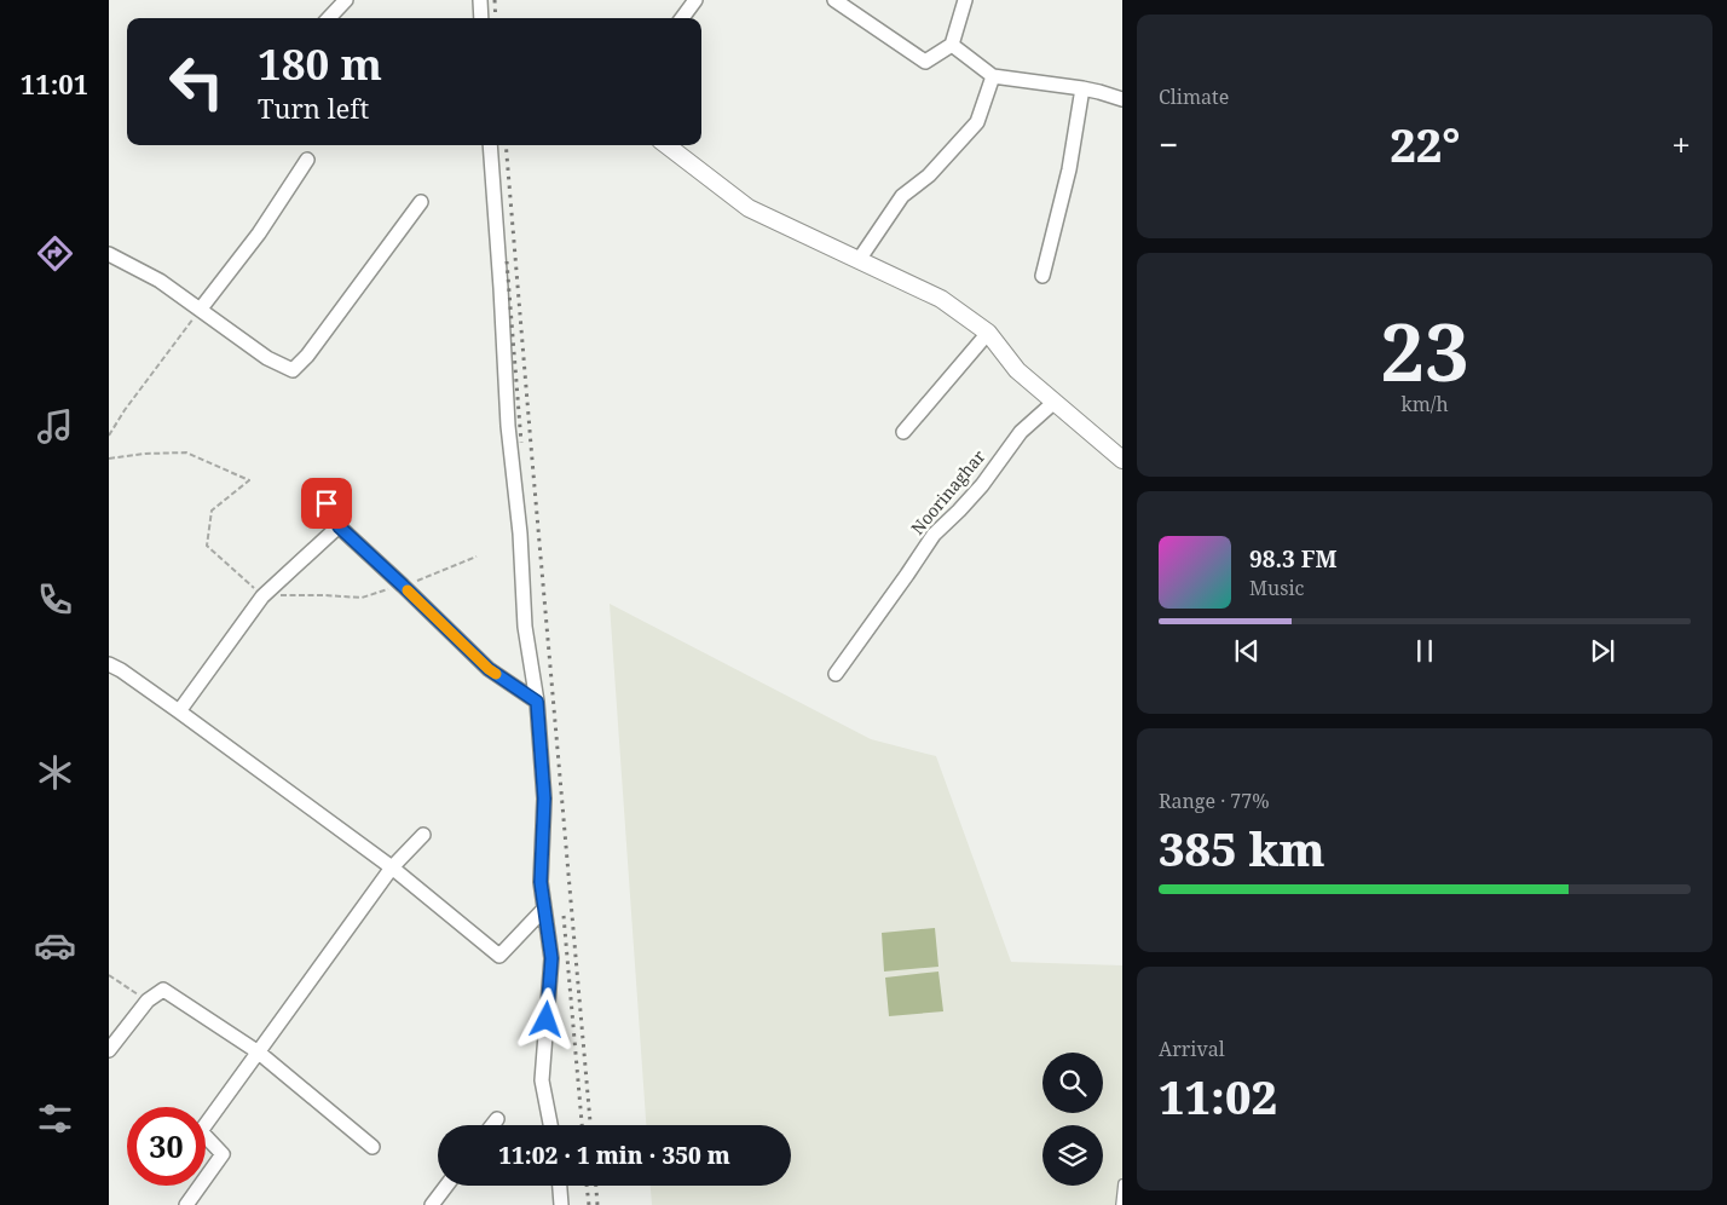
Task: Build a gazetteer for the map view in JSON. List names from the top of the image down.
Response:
{
  "streets": {
    "street": ["Noorinaghar"]
  },
  "page": {
    "tabs": "11:01",
    "tile": [
      "Climate",
      ["23", "km/h"],
      ["Range · 77%", "385 km"],
      ["Arrival", "11:02"]
    ],
    "turn": ["180 m", "Turn left"],
    "heat": ["−", "22°", "+"],
    "song": ["98.3 FM", "Music"],
    "limit": "30",
    "trip": "11:02 · 1 min · 350 m"
  }
}
